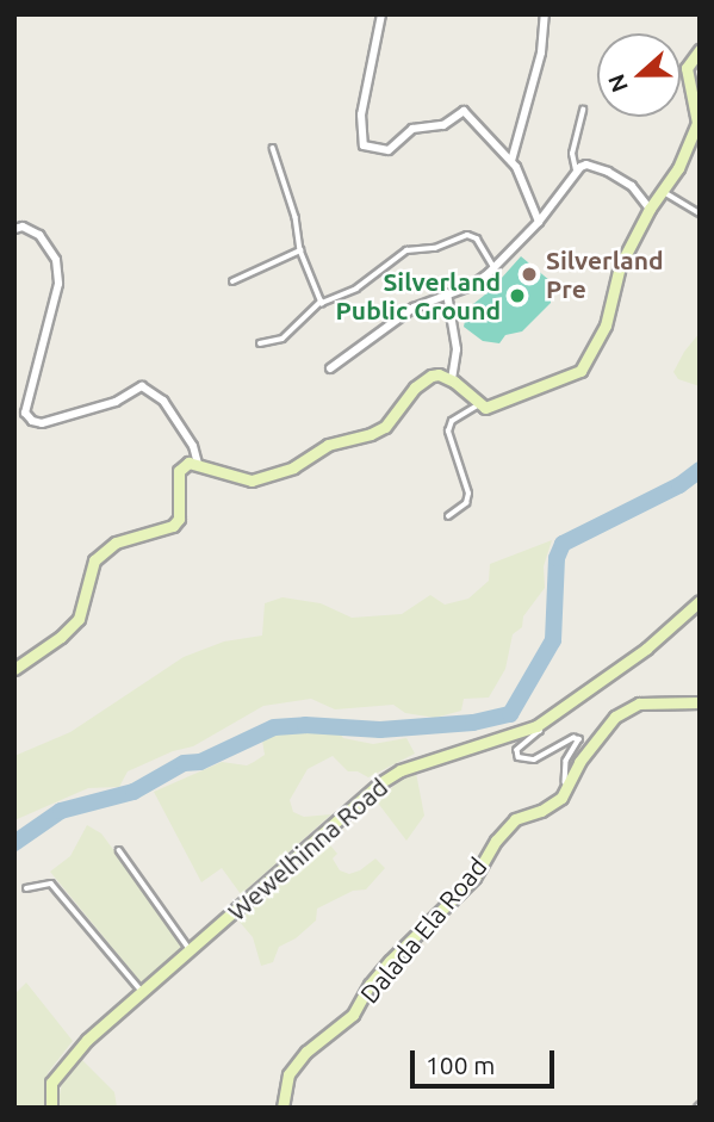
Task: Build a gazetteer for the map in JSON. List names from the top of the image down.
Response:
{
  "streets": {
    "street": ["Wewelhinna Road", "Dalada Ela Road"]
  },
  "places": ["Silverland Pre", "Silverland Public Ground"],
  "scale_bar": "100 m",
  "north": "left"
}
